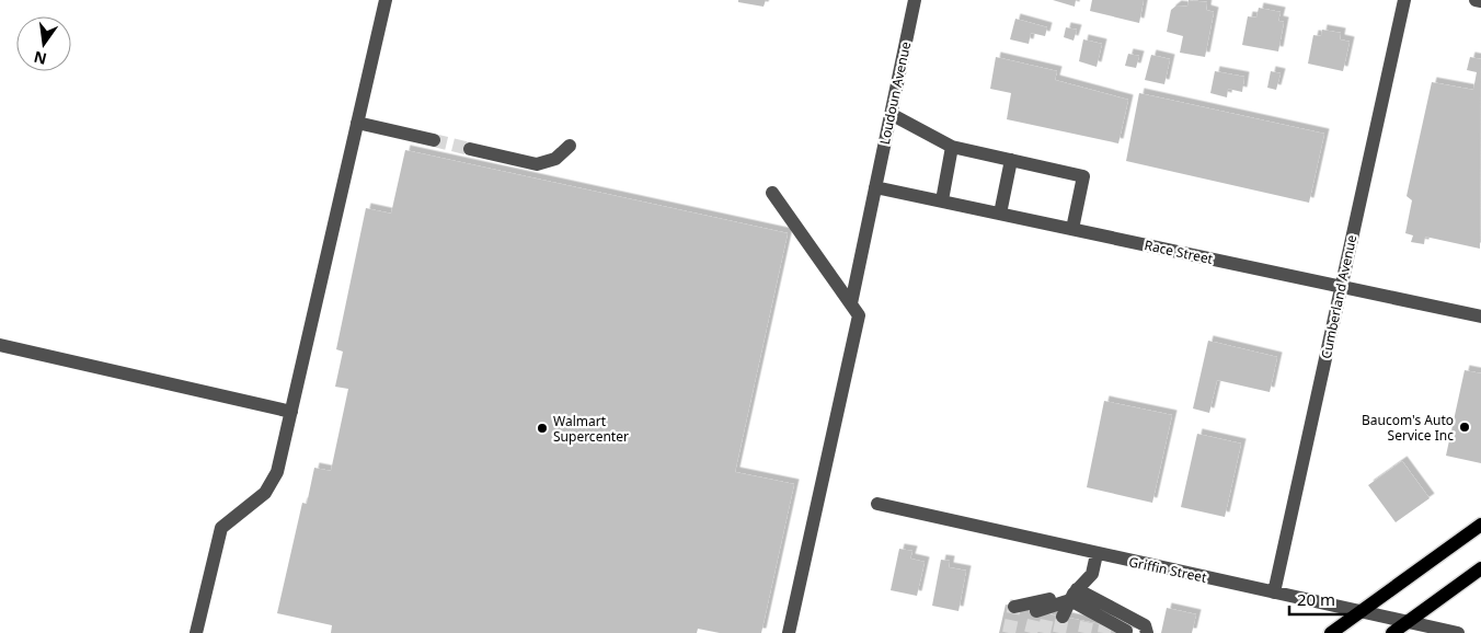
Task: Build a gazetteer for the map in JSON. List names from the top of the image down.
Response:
{
  "streets": {
    "street": [
      "Loudoun Avenue",
      "Race Street",
      "Cumberland Avenue",
      "Griffin Street"
    ]
  },
  "crossings": [
    ["Loudoun Avenue", "Race Street"],
    ["Race Street", "Cumberland Avenue"],
    ["Cumberland Avenue", "Griffin Street"]
  ],
  "places": ["Baucom's Auto Service Inc", "Walmart Supercenter"],
  "scale_bar": "20 m",
  "north": "bottom"
}
